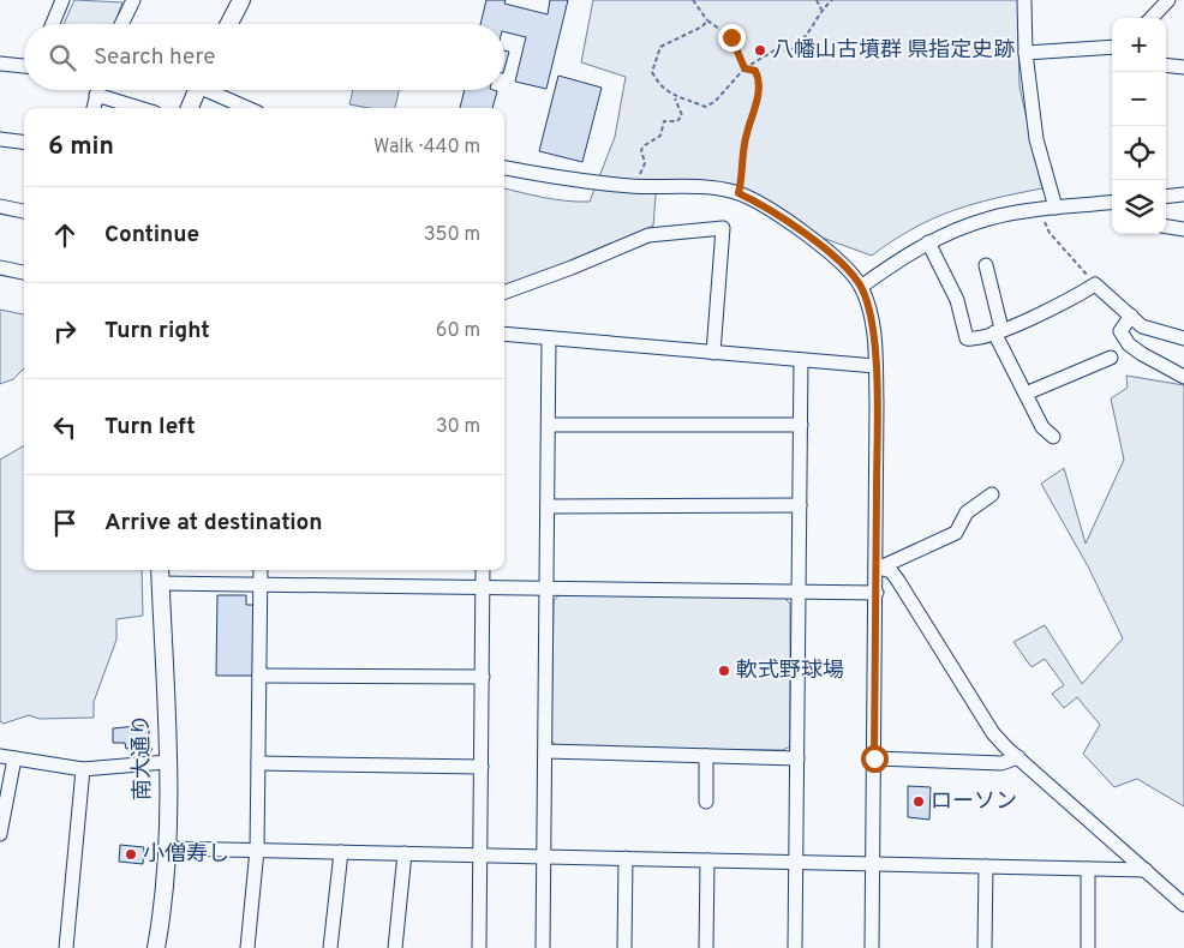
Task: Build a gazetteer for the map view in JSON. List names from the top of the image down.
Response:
{
  "streets": {
    "main road": ["南大通り"]
  },
  "places": [
    "八幡山古墳群 県指定史跡",
    "軟式野球場",
    "ローソン",
    "小僧寿し"
  ],
  "page": {
    "map_buttons": ["+", "−"],
    "search": "Search here",
    "heading": ["6 min", "Walk · 440 m"],
    "list": [
      ["Continue", "350 m"],
      ["Turn right", "60 m"],
      ["Turn left", "30 m"],
      "Arrive at destination"
    ]
  }
}
